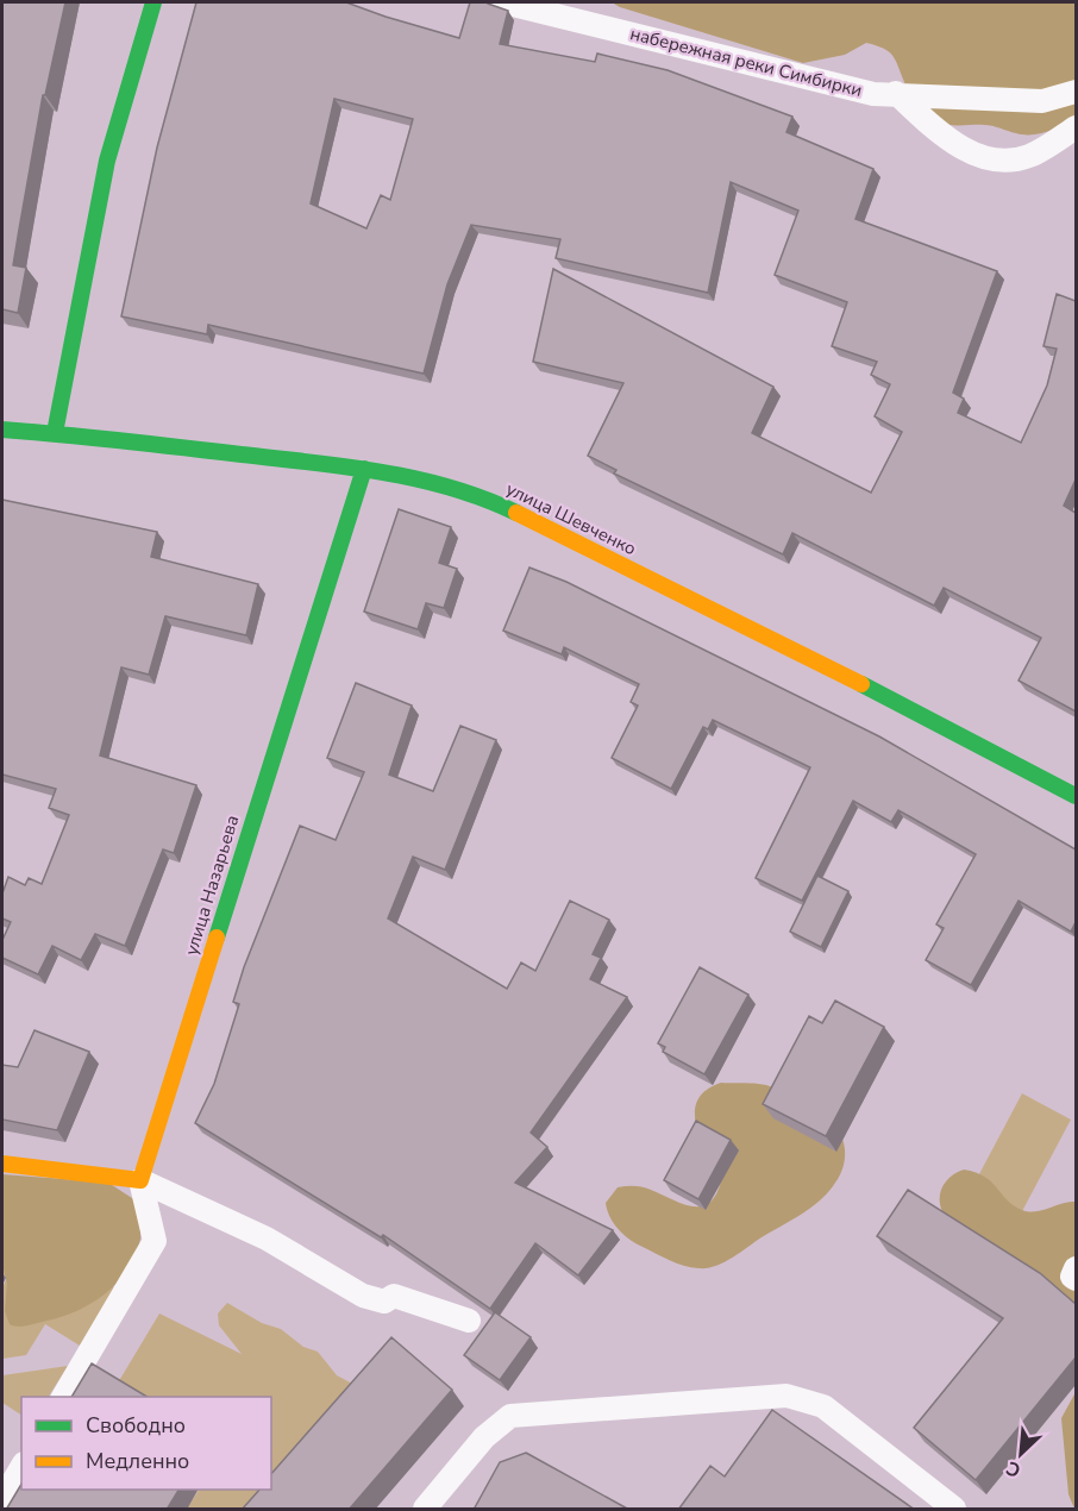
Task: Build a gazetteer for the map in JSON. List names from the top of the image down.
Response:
{
  "streets": {
    "street": ["улица Шевченко", "улица Назарьева"],
    "lane": ["набережная реки Симбирки"]
  },
  "crossings": [
    ["улица Шевченко", "улица Назарьева"]
  ],
  "legend": ["Свободно", "Медленно"],
  "north": "bottom left"
}
